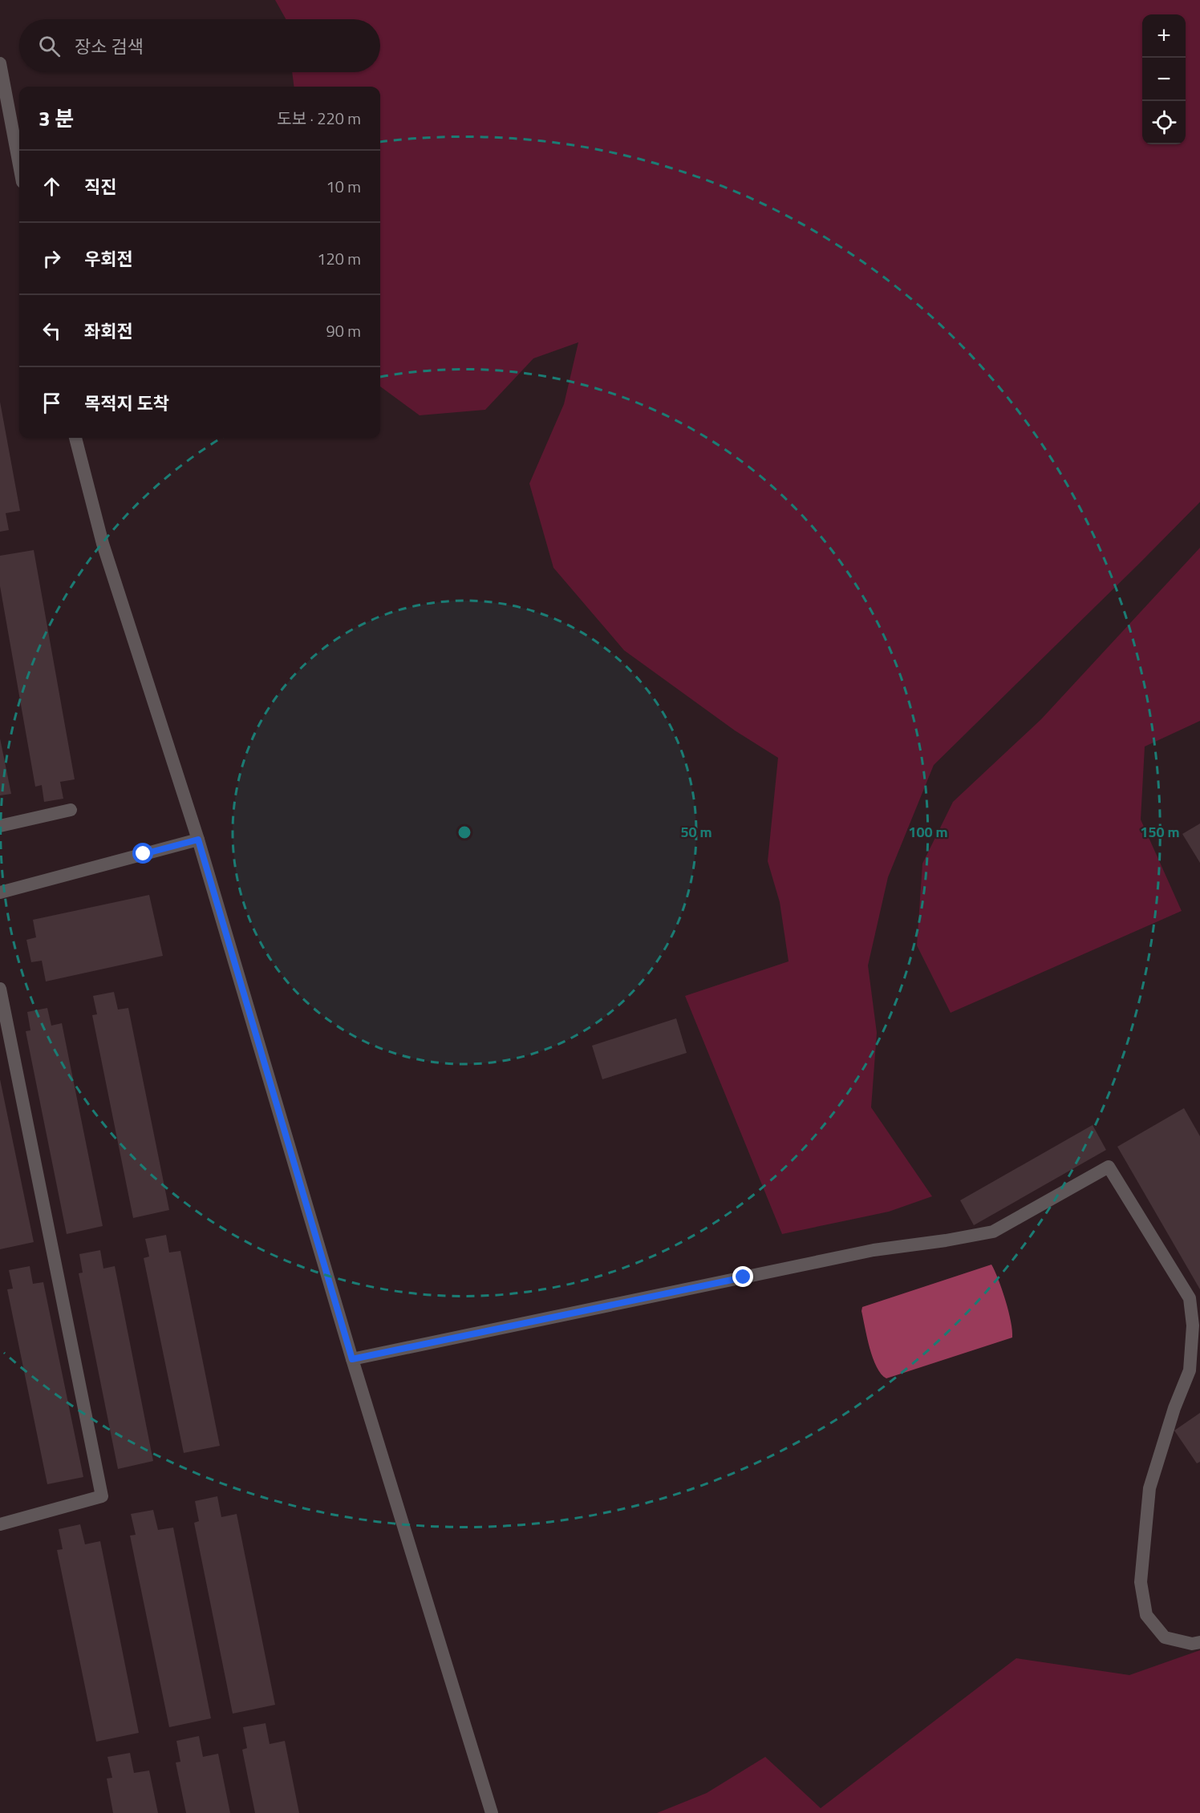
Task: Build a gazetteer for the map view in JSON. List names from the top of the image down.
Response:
{
  "page": {
    "map_buttons": ["+", "−"],
    "search": "장소 검색",
    "heading": ["3 분", "도보 · 220 m"],
    "list": [
      ["직진", "10 m"],
      ["우회전", "120 m"],
      ["좌회전", "90 m"],
      "목적지 도착"
    ]
  },
  "rings": ["50 m", "100 m", "150 m"]
}
